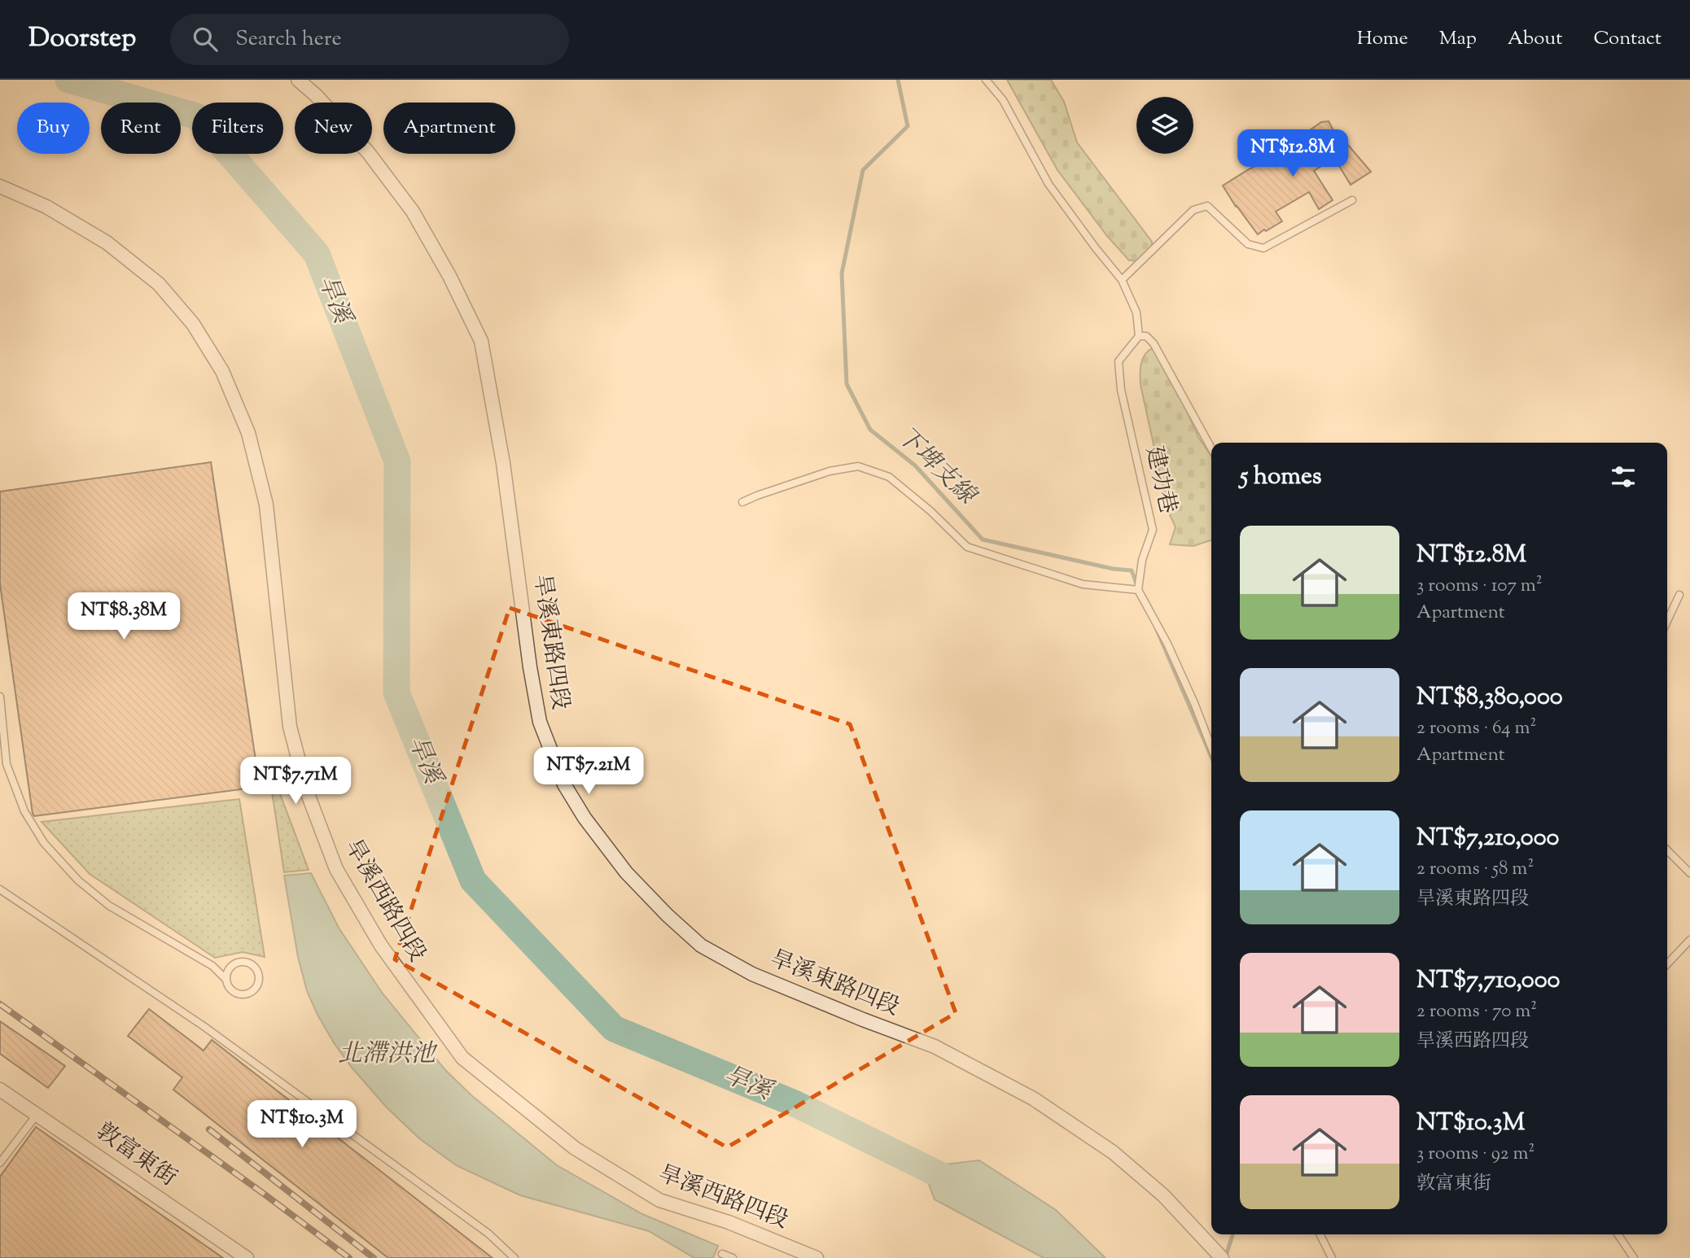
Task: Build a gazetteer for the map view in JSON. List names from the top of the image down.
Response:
{
  "streets": {
    "street": ["旱溪東路四段", "旱溪西路四段", "敦富東街"],
    "lane": ["建功巷"]
  },
  "water": ["旱溪", "下埤支線", "北滯洪池"],
  "page": {
    "header": "Doorstep",
    "search": "Search here",
    "nav": [
      "Home",
      "Map",
      "About",
      "Contact"
    ],
    "chip": [
      "Buy",
      "Rent",
      "Filters",
      "New",
      "Apartment"
    ],
    "price": [
      "NT$12.8M",
      "NT$8.38M",
      "NT$7.21M",
      "NT$7.71M",
      "NT$10.3M"
    ],
    "heading": "5 homes",
    "list": [
      {
        "name": "NT$12.8M",
        "note": "3 rooms · 107 m² · Apartment"
      },
      {
        "name": "NT$8,380,000",
        "note": "2 rooms · 64 m² · Apartment"
      },
      {
        "name": "NT$7,210,000",
        "note": "2 rooms · 58 m² · 旱溪東路四段"
      },
      {
        "name": "NT$7,710,000",
        "note": "2 rooms · 70 m² · 旱溪西路四段"
      },
      {
        "name": "NT$10.3M",
        "note": "3 rooms · 92 m² · 敦富東街"
      }
    ]
  }
}
